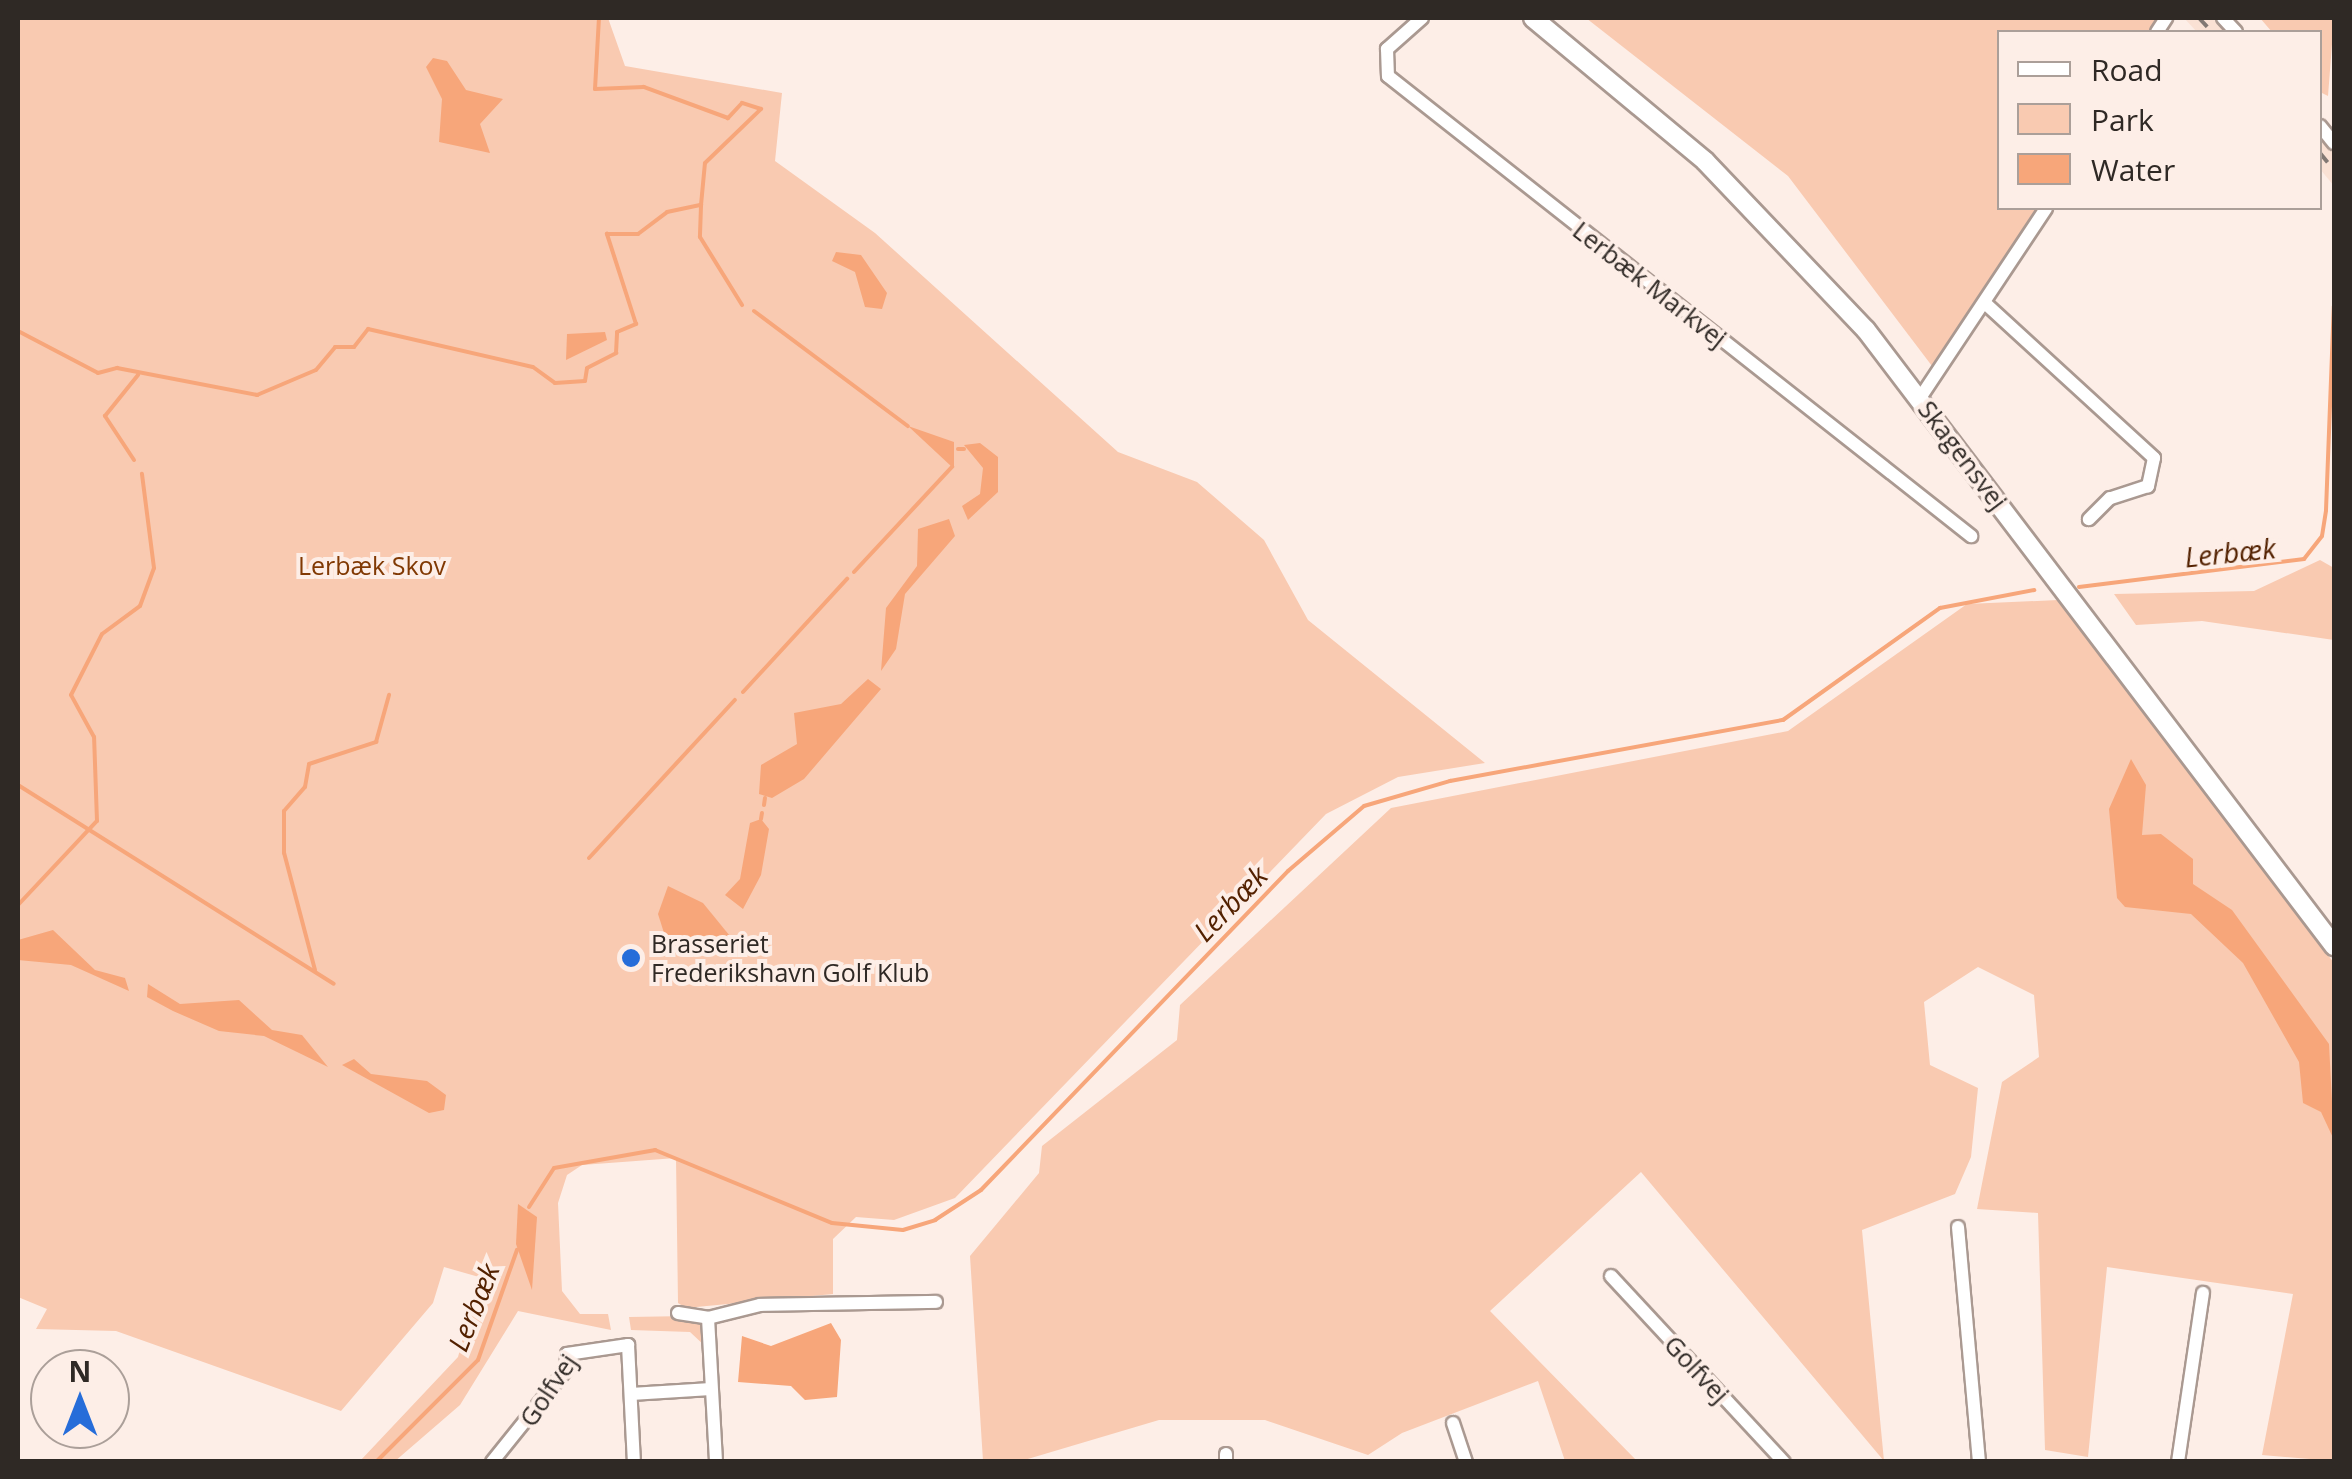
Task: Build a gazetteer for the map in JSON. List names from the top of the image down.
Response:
{
  "streets": {
    "main road": ["Skagensvej"],
    "street": ["Lerbæk Markvej", "Golfvej"]
  },
  "water": ["Lerbæk"],
  "parks": ["Lerbæk Skov"],
  "places": ["Brasseriet Frederikshavn Golf Klub"],
  "legend": ["Road", "Park", "Water"],
  "north": "top"
}
